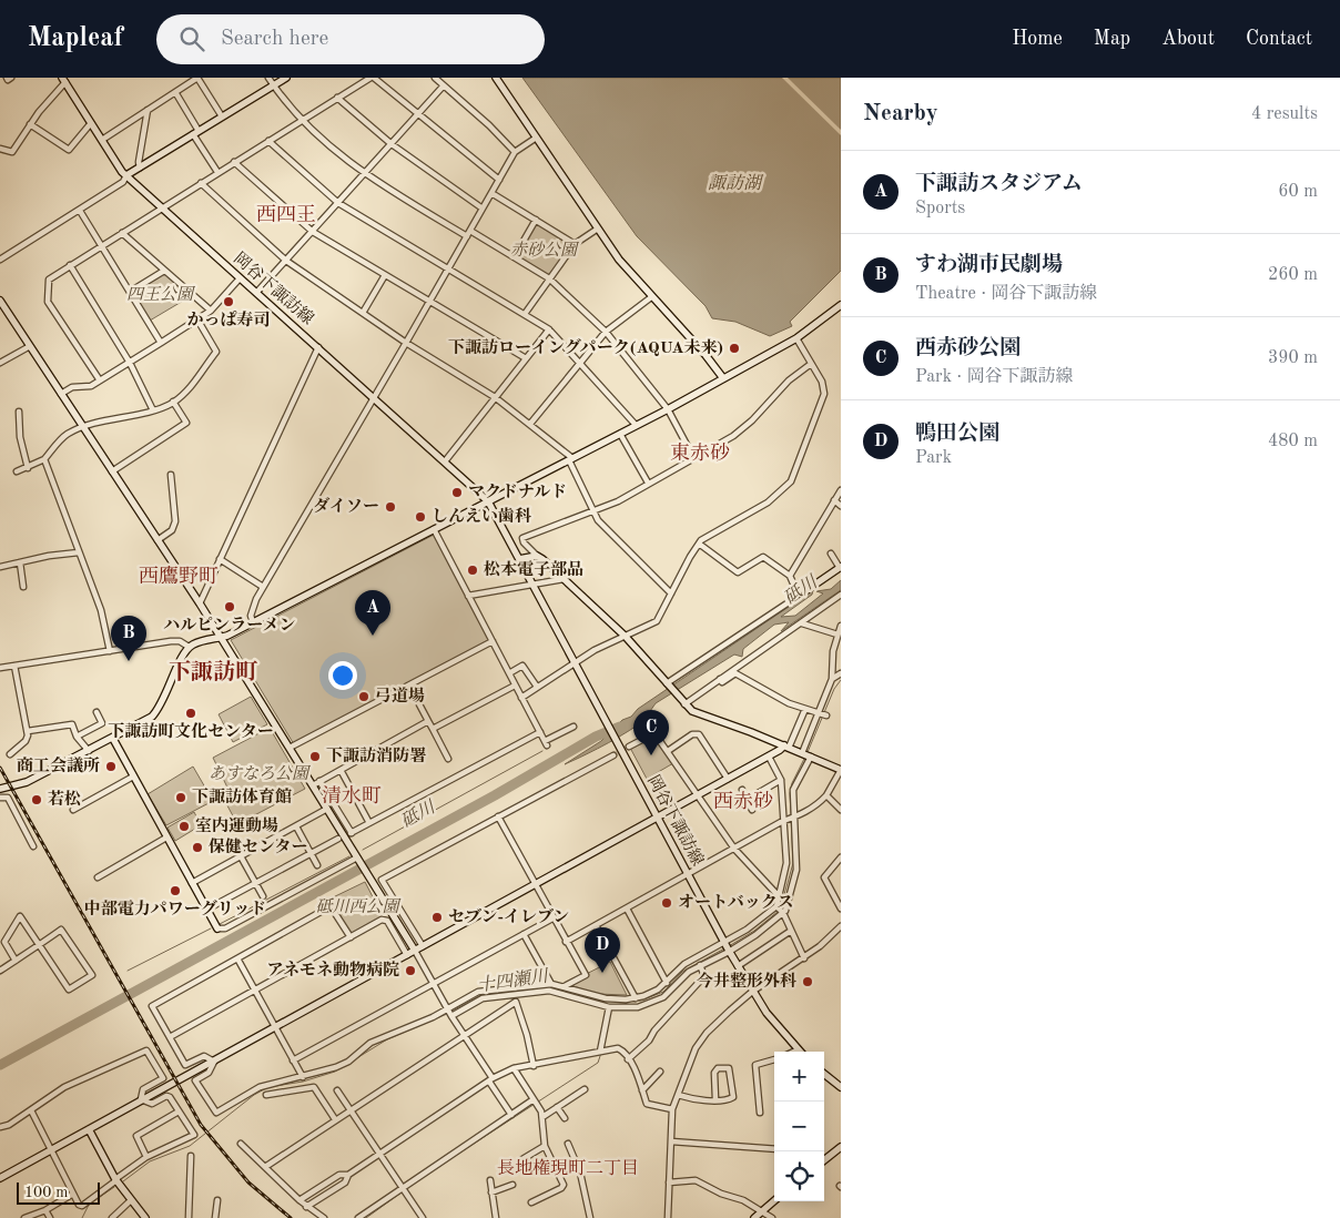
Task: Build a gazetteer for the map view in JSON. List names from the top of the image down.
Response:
{
  "streets": {
    "street": ["岡谷下諏訪線"]
  },
  "districts": [
    "西四王",
    "東赤砂",
    "西鷹野町",
    "下諏訪町",
    "清水町",
    "西赤砂",
    "長地権現町二丁目"
  ],
  "water": ["諏訪湖", "砥川", "十四瀬川"],
  "parks": [
    "赤砂公園",
    "四王公園",
    "あすなろ公園",
    "砥川西公園"
  ],
  "places": [
    "かっぱ寿司",
    "下諏訪ローイングパーク(AQUA未来)",
    "マクドナルド",
    "ダイソー",
    "しんえい歯科",
    "松本電子部品",
    "ハルピンラーメン",
    "弓道場",
    "下諏訪町文化センター",
    "下諏訪消防署",
    "商工会議所",
    "下諏訪体育館",
    "若松",
    "室内運動場",
    "保健センター",
    "中部電力パワーグリッド",
    "オートバックス",
    "セブン-イレブン",
    "アネモネ動物病院",
    "今井整形外科"
  ],
  "scale_bar": "100 m",
  "page": {
    "header": "Mapleaf",
    "search": "Search here",
    "nav": [
      "Home",
      "Map",
      "About",
      "Contact"
    ],
    "heading": ["Nearby", "4 results"],
    "list": [
      {
        "mark": "A",
        "name": "下諏訪スタジアム",
        "note": "Sports",
        "value": "60 m"
      },
      {
        "mark": "B",
        "name": "すわ湖市民劇場",
        "note": "Theatre · 岡谷下諏訪線",
        "value": "260 m"
      },
      {
        "mark": "C",
        "name": "西赤砂公園",
        "note": "Park · 岡谷下諏訪線",
        "value": "390 m"
      },
      {
        "mark": "D",
        "name": "鴨田公園",
        "note": "Park",
        "value": "480 m"
      }
    ],
    "pins": [
      "A",
      "B",
      "C",
      "D"
    ],
    "map_buttons": ["+", "−"],
    "scale": "100 m"
  }
}
